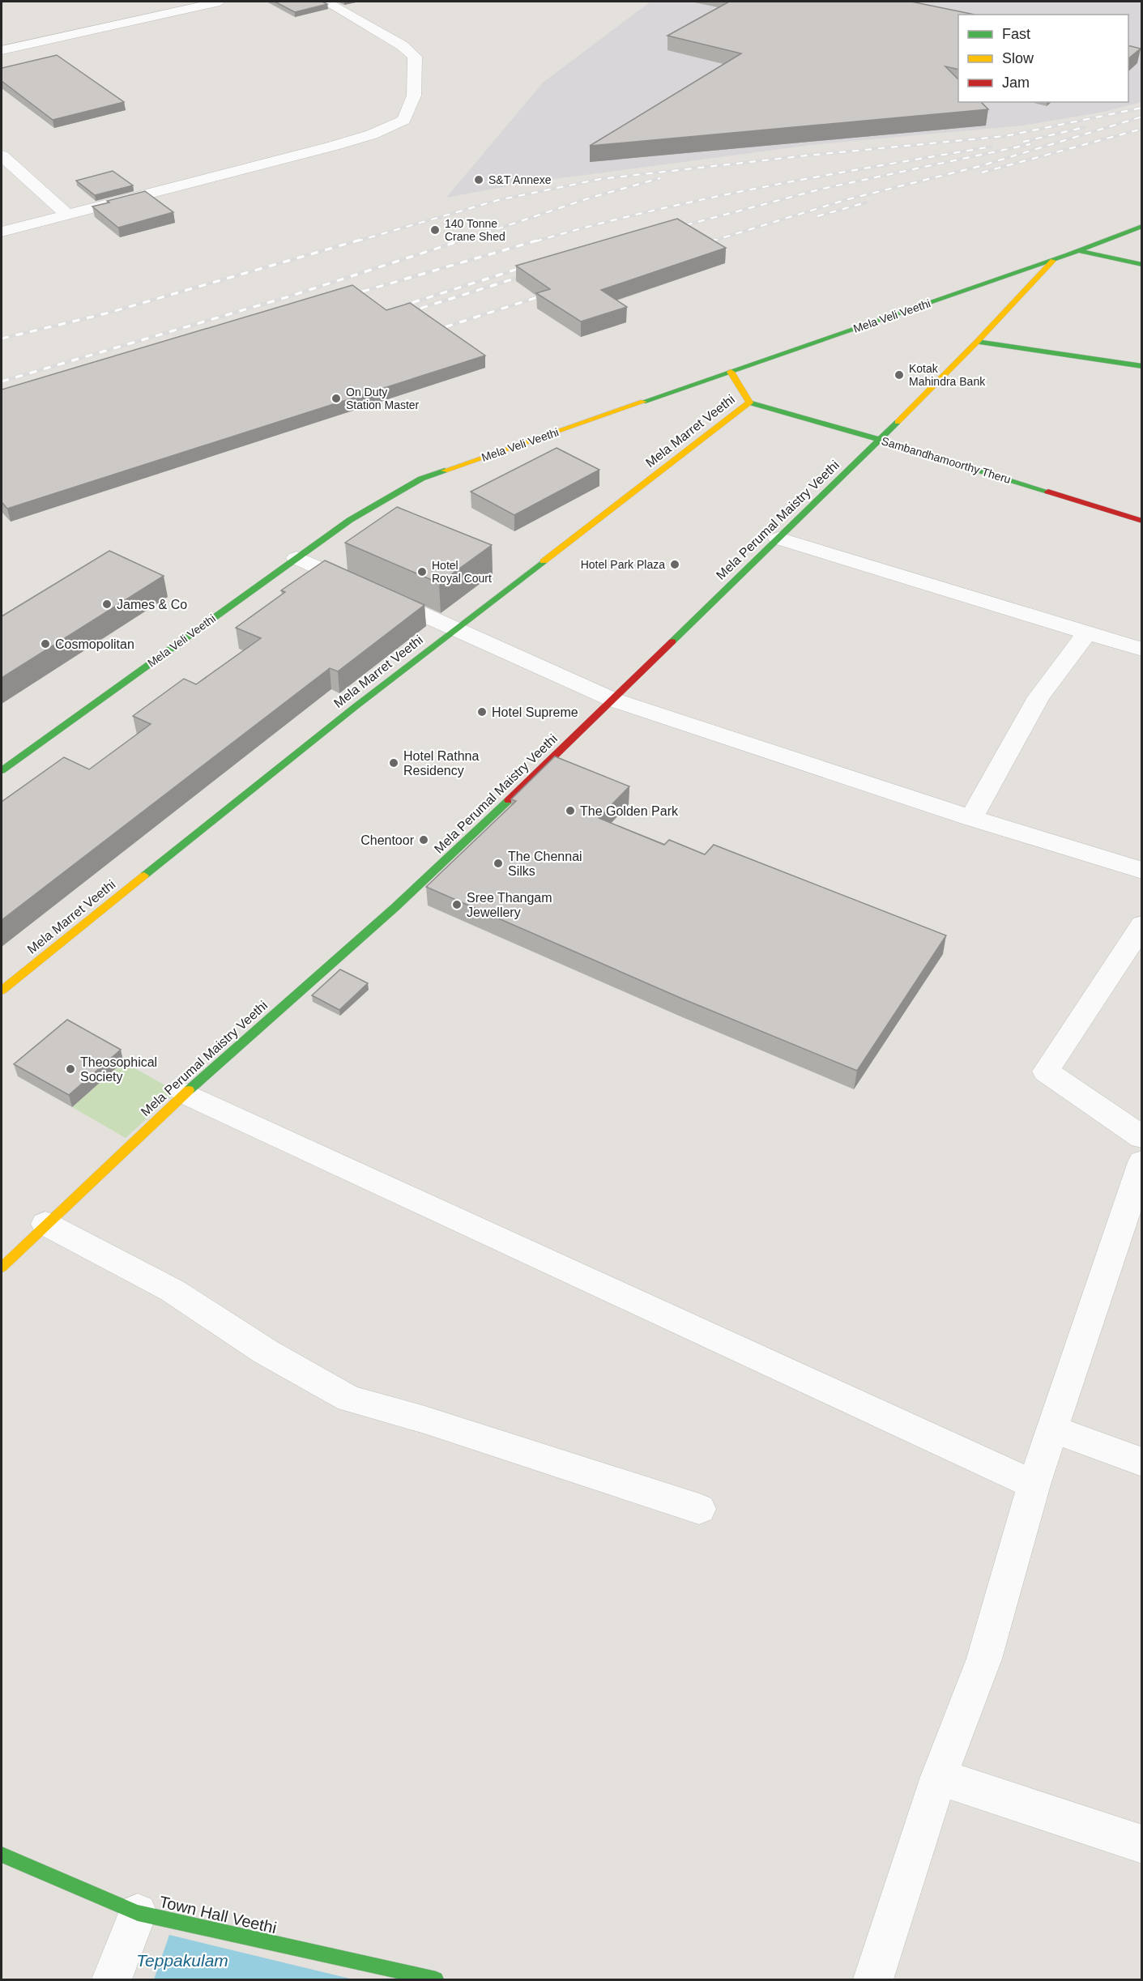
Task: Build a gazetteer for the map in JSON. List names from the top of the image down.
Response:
{
  "streets": {
    "main road": [
      "Mela Veli Veethi",
      "Mela Marret Veethi",
      "Sambandhamoorthy Theru",
      "Mela Perumal Maistry Veethi",
      "Town Hall Veethi"
    ]
  },
  "crossings": [
    ["Mela Veli Veethi", "Mela Marret Veethi"],
    ["Mela Veli Veethi", "Mela Perumal Maistry Veethi"],
    ["Mela Marret Veethi", "Sambandhamoorthy Theru"],
    ["Sambandhamoorthy Theru", "Mela Perumal Maistry Veethi"]
  ],
  "water": ["Teppakulam"],
  "places": [
    "S&T Annexe",
    "140 Tonne Crane Shed",
    "Kotak Mahindra Bank",
    "On Duty Station Master",
    "Hotel Park Plaza",
    "Hotel Royal Court",
    "James & Co",
    "Cosmopolitan",
    "Hotel Supreme",
    "Hotel Rathna Residency",
    "The Golden Park",
    "Chentoor",
    "The Chennai Silks",
    "Sree Thangam Jewellery",
    "Theosophical Society"
  ],
  "legend": ["Fast", "Slow", "Jam"]
}
